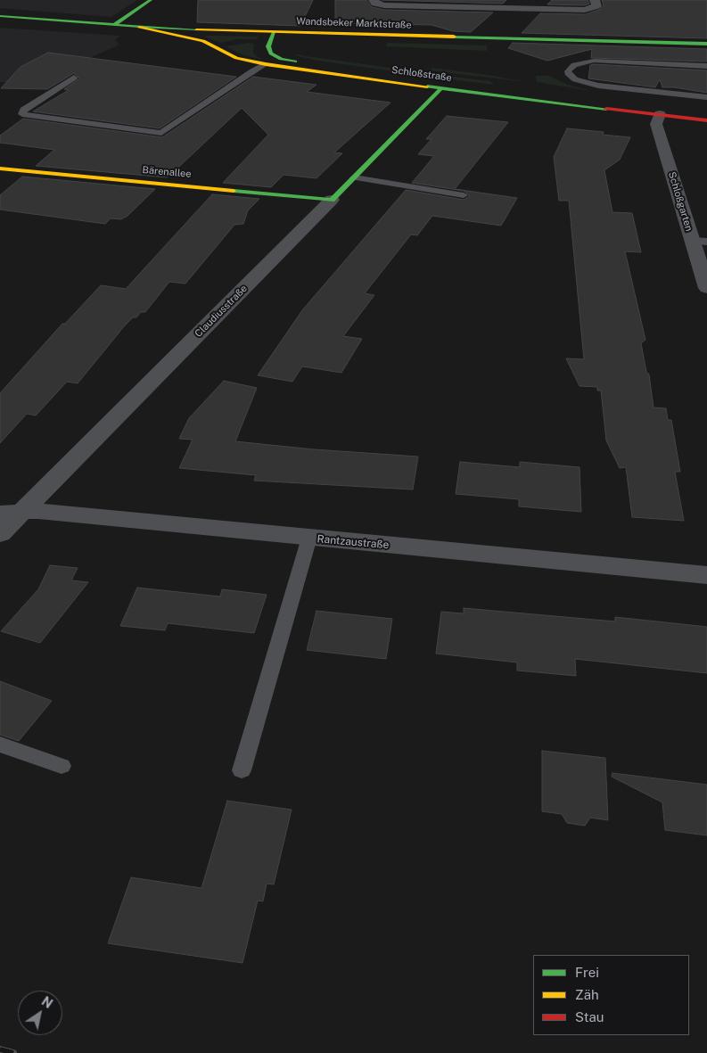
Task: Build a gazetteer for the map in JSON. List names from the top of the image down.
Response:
{
  "streets": {
    "main road": [
      "Wandsbeker Marktstraße",
      "Schloßstraße",
      "Bärenallee",
      "Claudiusstraße"
    ],
    "street": ["Schloßgarten", "Rantzaustraße"]
  },
  "crossings": [
    ["Wandsbeker Marktstraße", "Schloßstraße"],
    ["Schloßstraße", "Schloßgarten"],
    ["Schloßstraße", "Claudiusstraße"],
    ["Bärenallee", "Claudiusstraße"],
    ["Claudiusstraße", "Rantzaustraße"]
  ],
  "legend": ["Frei", "Zäh", "Stau"],
  "north": "top right"
}
